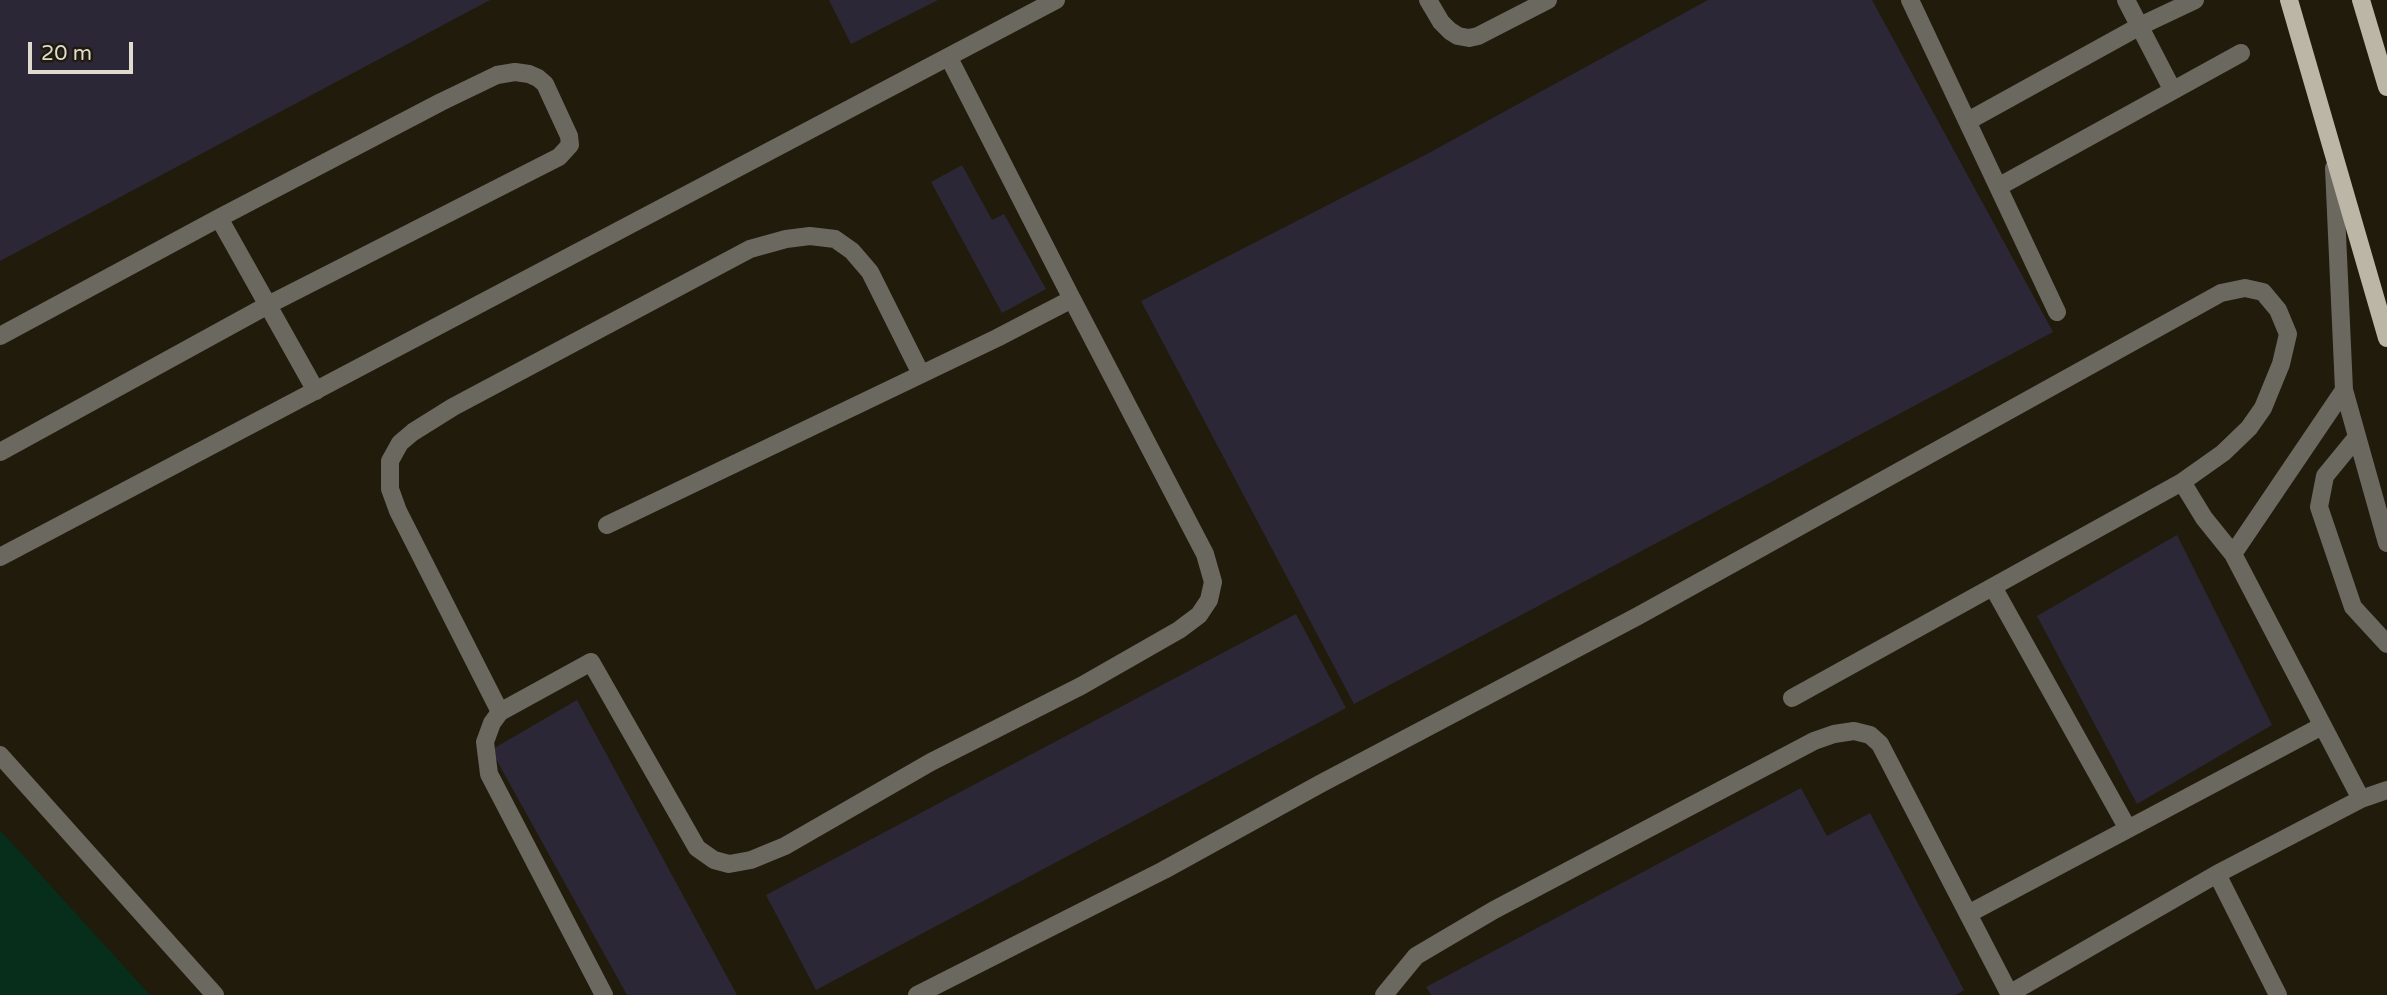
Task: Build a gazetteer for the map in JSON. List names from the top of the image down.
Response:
{
  "scale_bar": "20 m"
}
